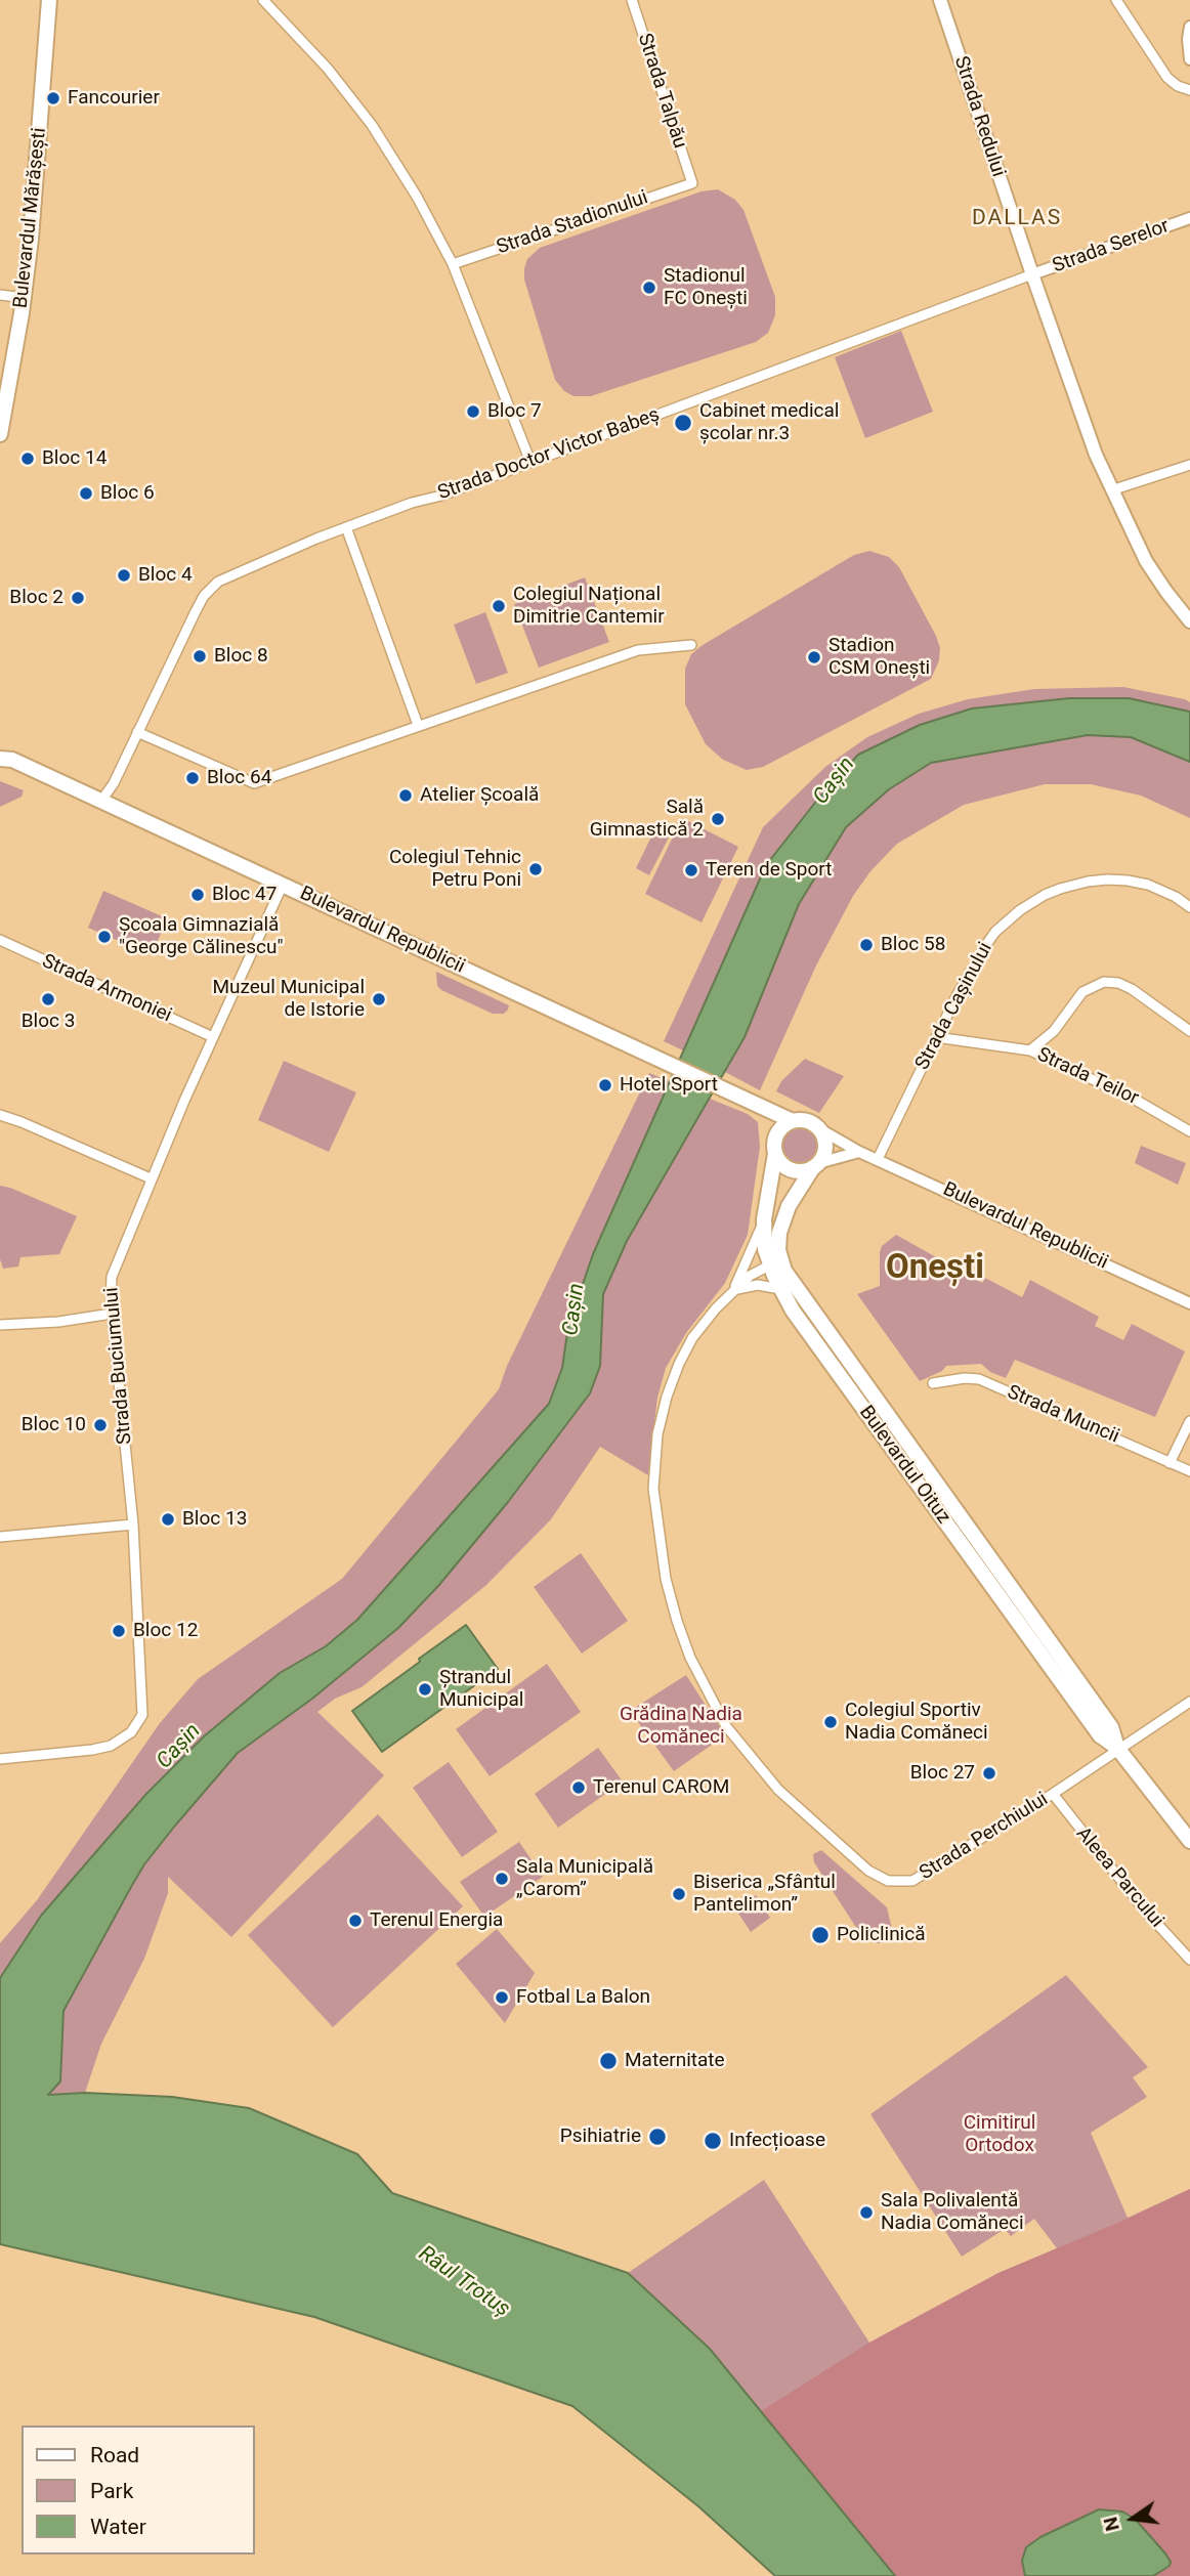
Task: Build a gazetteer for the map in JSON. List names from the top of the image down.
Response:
{
  "streets": {
    "main road": [
      "Strada Redului",
      "Bulevardul Mărășești",
      "Bulevardul Republicii",
      "Bulevardul Oituz"
    ],
    "street": [
      "Strada Talpău",
      "Strada Stadionului",
      "Strada Serelor",
      "Strada Doctor Victor Babeș",
      "Strada Armoniei",
      "Strada Cașinului",
      "Strada Teilor",
      "Strada Buciumului",
      "Strada Muncii",
      "Strada Perchiului",
      "Aleea Parcului"
    ]
  },
  "crossings": [
    ["Strada Talpău", "Strada Stadionului"],
    ["Strada Redului", "Strada Serelor"],
    ["Strada Redului", "Strada Doctor Victor Babeș"],
    ["Strada Serelor", "Strada Doctor Victor Babeș"],
    ["Strada Doctor Victor Babeș", "Bulevardul Republicii"],
    ["Bulevardul Republicii", "Strada Cașinului"],
    ["Bulevardul Republicii", "Strada Buciumului"],
    ["Bulevardul Republicii", "Bulevardul Oituz"],
    ["Strada Armoniei", "Strada Buciumului"],
    ["Strada Cașinului", "Strada Teilor"],
    ["Bulevardul Oituz", "Strada Perchiului"],
    ["Strada Perchiului", "Aleea Parcului"]
  ],
  "districts": ["DALLAS", "Onești"],
  "water": ["Cașin", "Râul Trotuș"],
  "parks": ["Grădina Nadia Comăneci", "Cimitirul Ortodox"],
  "places": [
    "Fancourier",
    "Stadionul FC Onești",
    "Bloc 7",
    "Cabinet medical școlar nr.3",
    "Bloc 14",
    "Bloc 6",
    "Bloc 4",
    "Bloc 2",
    "Colegiul Național Dimitrie Cantemir",
    "Bloc 8",
    "Stadion CSM Onești",
    "Bloc 64",
    "Atelier Școală",
    "Sală Gimnastică 2",
    "Colegiul Tehnic Petru Poni",
    "Teren de Sport",
    "Bloc 47",
    "Școala Gimnazială \"George Călinescu\"",
    "Bloc 58",
    "Bloc 3",
    "Muzeul Municipal de Istorie",
    "Hotel Sport",
    "Bloc 10",
    "Bloc 13",
    "Bloc 12",
    "Ștrandul Municipal",
    "Colegiul Sportiv Nadia Comăneci",
    "Bloc 27",
    "Terenul CAROM",
    "Sala Municipală „Carom”",
    "Biserica „Sfântul Pantelimon”",
    "Terenul Energia",
    "Policlinică",
    "Fotbal La Balon",
    "Maternitate",
    "Psihiatrie",
    "Infecțioase",
    "Sala Polivalentă Nadia Comăneci"
  ],
  "legend": ["Road", "Park", "Water"],
  "north": "left"
}
